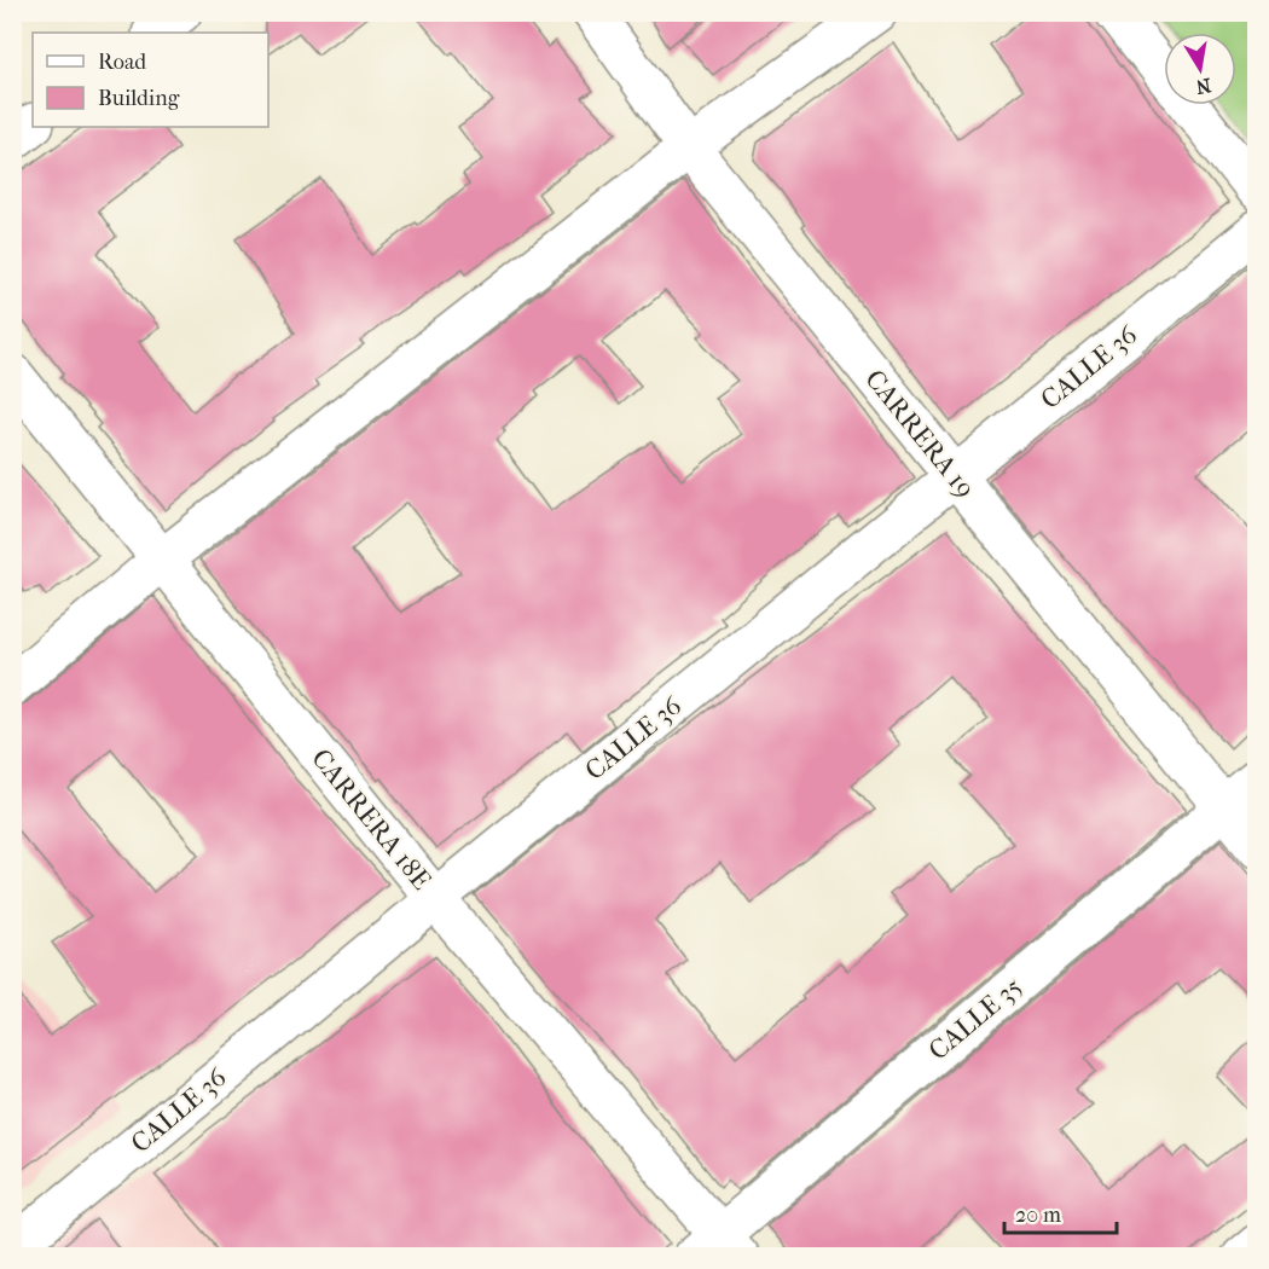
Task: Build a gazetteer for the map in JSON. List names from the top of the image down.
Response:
{
  "streets": {
    "street": [
      "CALLE 36",
      "CARRERA 19",
      "CARRERA 18E",
      "CALLE 35"
    ]
  },
  "crossings": [
    ["CALLE 36", "CARRERA 19"],
    ["CALLE 36", "CARRERA 18E"],
    ["CARRERA 19", "CALLE 35"],
    ["CARRERA 18E", "CALLE 35"]
  ],
  "legend": ["Road", "Building"],
  "scale_bar": "20 m",
  "north": "bottom"
}
